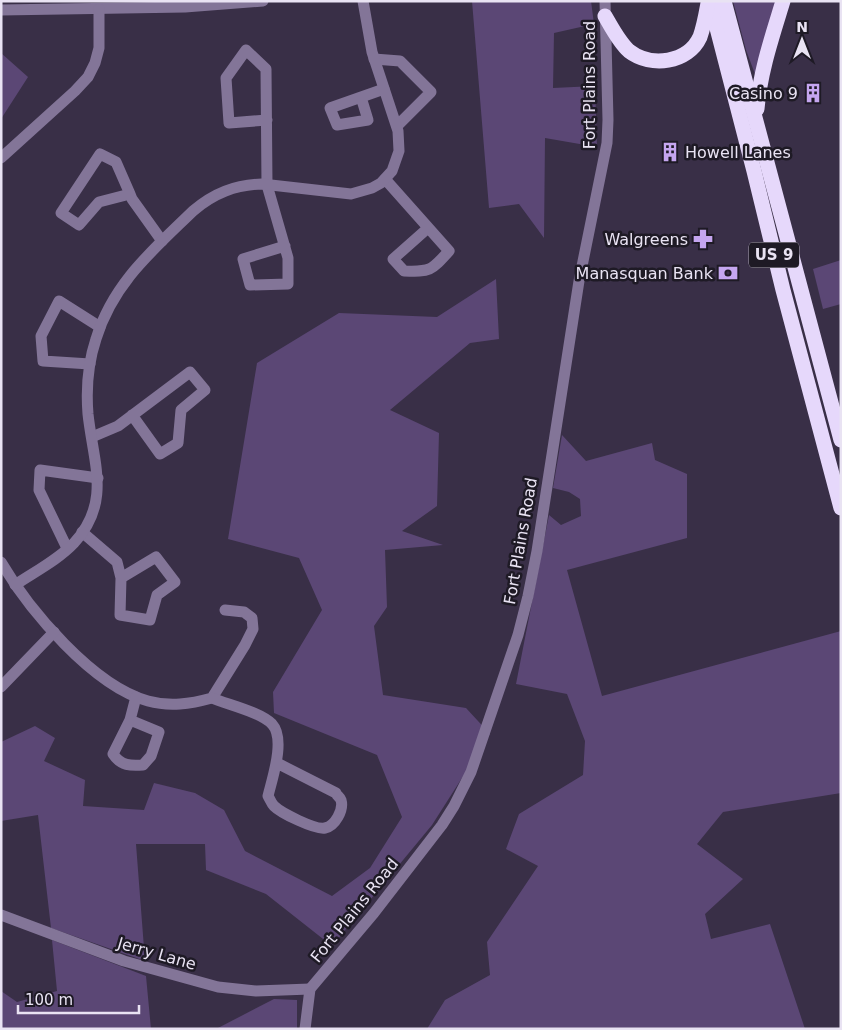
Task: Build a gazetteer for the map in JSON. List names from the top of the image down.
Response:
{
  "streets": {
    "highway": ["US 9"],
    "street": ["Fort Plains Road", "Jerry Lane"]
  },
  "crossings": [
    ["Fort Plains Road", "Jerry Lane"]
  ],
  "places": {
    "building": ["Casino 9", "Howell Lanes"],
    "pharmacy": ["Walgreens"],
    "bank": ["Manasquan Bank"]
  },
  "scale_bar": "100 m",
  "north": "top"
}
